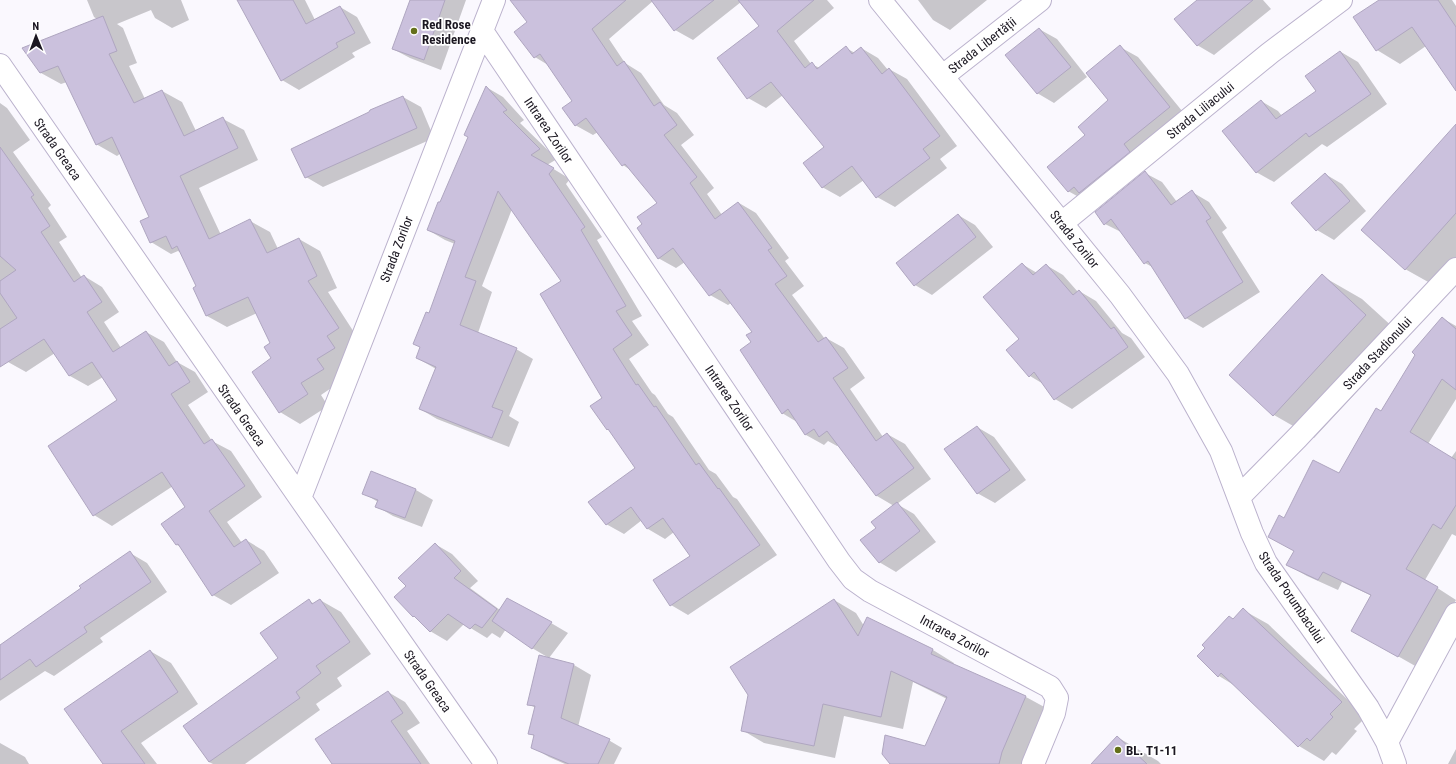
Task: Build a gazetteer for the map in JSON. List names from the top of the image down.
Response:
{
  "streets": {
    "street": [
      "Strada Libertății",
      "Strada Liliacului",
      "Intrarea Zorilor",
      "Strada Greaca",
      "Strada Zorilor",
      "Strada Stadionului",
      "Strada Porumbacului"
    ]
  },
  "crossings": [
    ["Strada Libertății", "Strada Zorilor"],
    ["Strada Liliacului", "Strada Zorilor"],
    ["Intrarea Zorilor", "Strada Zorilor"],
    ["Strada Greaca", "Strada Zorilor"],
    ["Strada Zorilor", "Strada Stadionului"],
    ["Strada Zorilor", "Strada Porumbacului"],
    ["Strada Stadionului", "Strada Porumbacului"]
  ],
  "places": ["Red Rose Residence", "BL. T1-11"],
  "north": "top"
}
